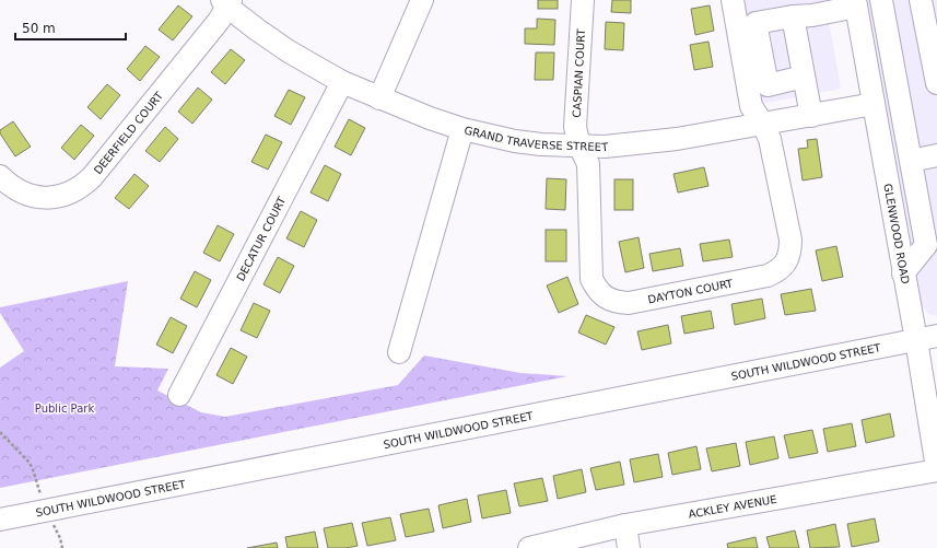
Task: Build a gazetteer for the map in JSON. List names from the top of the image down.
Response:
{
  "streets": {
    "street": [
      "CASPIAN COURT",
      "DEERFIELD COURT",
      "GRAND TRAVERSE STREET",
      "GLENWOOD ROAD",
      "DECATUR COURT",
      "DAYTON COURT",
      "SOUTH WILDWOOD STREET",
      "ACKLEY AVENUE"
    ]
  },
  "crossings": [
    ["CASPIAN COURT", "GRAND TRAVERSE STREET"],
    ["CASPIAN COURT", "DAYTON COURT"],
    ["DEERFIELD COURT", "GRAND TRAVERSE STREET"],
    ["GRAND TRAVERSE STREET", "GLENWOOD ROAD"],
    ["GRAND TRAVERSE STREET", "DECATUR COURT"],
    ["GRAND TRAVERSE STREET", "DAYTON COURT"],
    ["GLENWOOD ROAD", "SOUTH WILDWOOD STREET"],
    ["GLENWOOD ROAD", "ACKLEY AVENUE"]
  ],
  "parks": ["Public Park"],
  "scale_bar": "50 m"
}
